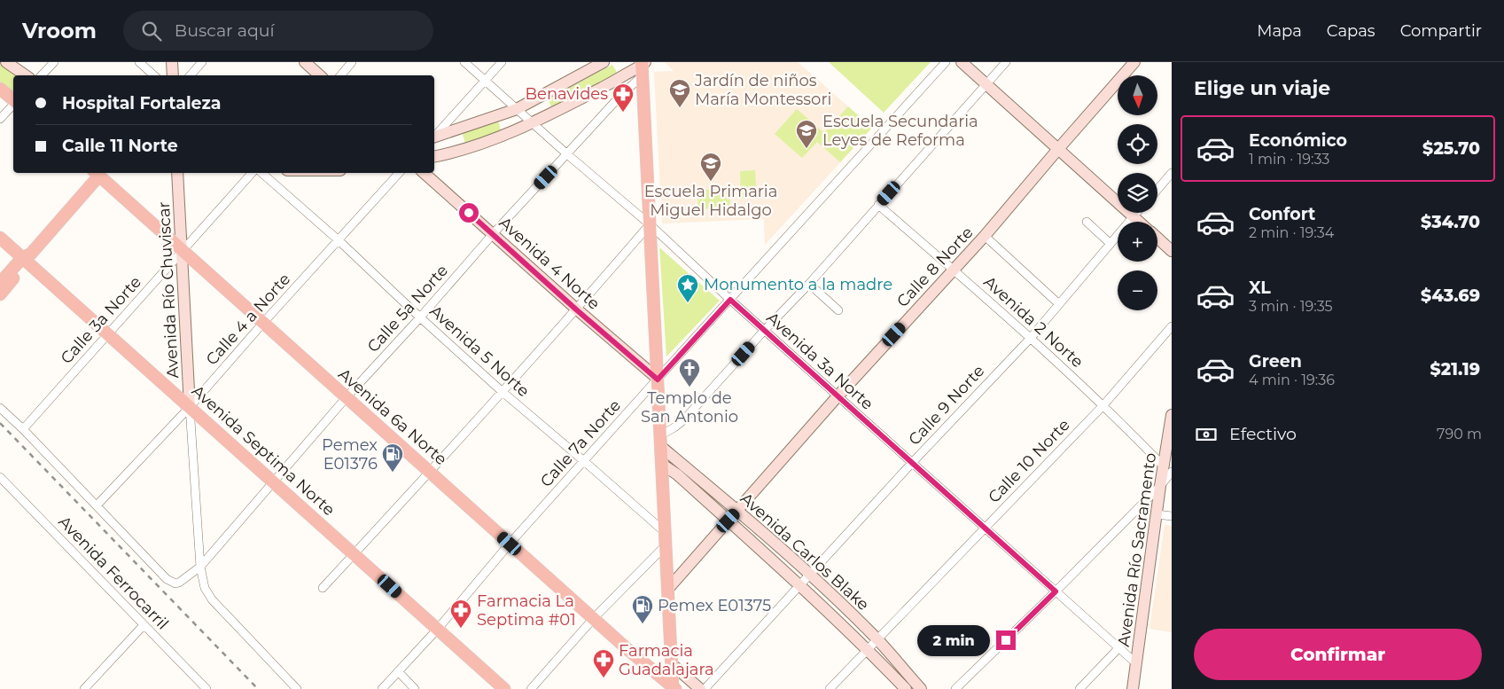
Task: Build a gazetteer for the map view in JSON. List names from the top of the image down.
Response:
{
  "streets": {
    "main road": ["Avenida 6a Norte", "Avenida Septima Norte"],
    "street": [
      "Avenida 4 Norte",
      "Calle 8 Norte",
      "Avenida Río Chuviscar",
      "Calle 5a Norte",
      "Calle 4 a Norte",
      "Calle 3a Norte",
      "Avenida 2 Norte",
      "Avenida 5 Norte",
      "Avenida 3a Norte",
      "Calle 9 Norte",
      "Calle 7a Norte",
      "Calle 10 Norte",
      "Avenida Río Sacramento",
      "Avenida Carlos Blake",
      "Avenida Ferrocarril"
    ]
  },
  "crossings": [
    ["Avenida 4 Norte", "Calle 5a Norte"],
    ["Avenida 4 Norte", "Calle 7a Norte"],
    ["Calle 8 Norte", "Avenida 2 Norte"],
    ["Calle 8 Norte", "Avenida 3a Norte"],
    ["Calle 8 Norte", "Avenida Carlos Blake"],
    ["Avenida Río Chuviscar", "Calle 5a Norte"],
    ["Avenida Río Chuviscar", "Calle 4 a Norte"],
    ["Avenida Río Chuviscar", "Calle 3a Norte"],
    ["Avenida Río Chuviscar", "Avenida 6a Norte"],
    ["Avenida Río Chuviscar", "Avenida Septima Norte"],
    ["Calle 5a Norte", "Calle 4 a Norte"],
    ["Calle 5a Norte", "Avenida 5 Norte"],
    ["Calle 5a Norte", "Avenida 3a Norte"],
    ["Calle 5a Norte", "Avenida 6a Norte"],
    ["Calle 5a Norte", "Avenida Septima Norte"],
    ["Calle 4 a Norte", "Avenida 5 Norte"],
    ["Calle 4 a Norte", "Avenida 6a Norte"],
    ["Calle 4 a Norte", "Avenida Septima Norte"],
    ["Calle 3a Norte", "Avenida 6a Norte"],
    ["Calle 3a Norte", "Avenida Septima Norte"],
    ["Avenida 2 Norte", "Calle 9 Norte"],
    ["Avenida 2 Norte", "Calle 10 Norte"],
    ["Avenida 2 Norte", "Avenida Río Sacramento"],
    ["Avenida 5 Norte", "Calle 7a Norte"],
    ["Avenida 3a Norte", "Calle 9 Norte"],
    ["Avenida 3a Norte", "Calle 7a Norte"],
    ["Avenida 3a Norte", "Calle 10 Norte"],
    ["Avenida 3a Norte", "Avenida Río Sacramento"],
    ["Calle 9 Norte", "Avenida Carlos Blake"],
    ["Avenida 6a Norte", "Calle 7a Norte"],
    ["Calle 7a Norte", "Avenida Septima Norte"],
    ["Calle 10 Norte", "Avenida Carlos Blake"]
  ],
  "places": {
    "school or university": ["Jardín de niños María Montessori", "Escuela Secundaria Leyes de Reforma", "Escuela Primaria Miguel Hidalgo"],
    "pharmacy": ["Benavides", "Farmacia La Septima #01", "Farmacia Guadalajara"],
    "place": ["Monumento a la madre"],
    "church": ["Templo de San Antonio"],
    "fuel station": ["Pemex E01376", "Pemex E01375"]
  },
  "north": "bottom",
  "page": {
    "header": "Vroom",
    "search": "Buscar aquí",
    "nav": ["Mapa", "Capas", "Compartir"],
    "heading": "Elige un viaje",
    "map_buttons": ["+", "−"],
    "banner": ["Hospital Fortaleza", "Calle 11 Norte"],
    "list": [
      {
        "name": "Económico",
        "note": "1 min · 19:33",
        "value": "$25.70"
      },
      {
        "name": "Confort",
        "note": "2 min · 19:34",
        "value": "$34.70"
      },
      {
        "name": "XL",
        "note": "3 min · 19:35",
        "value": "$43.69"
      },
      {
        "name": "Green",
        "note": "4 min · 19:36",
        "value": "$21.19"
      }
    ],
    "pay": ["Efectivo", "790 m"],
    "buttons": "Confirmar",
    "bubble": "2 min"
  }
}
